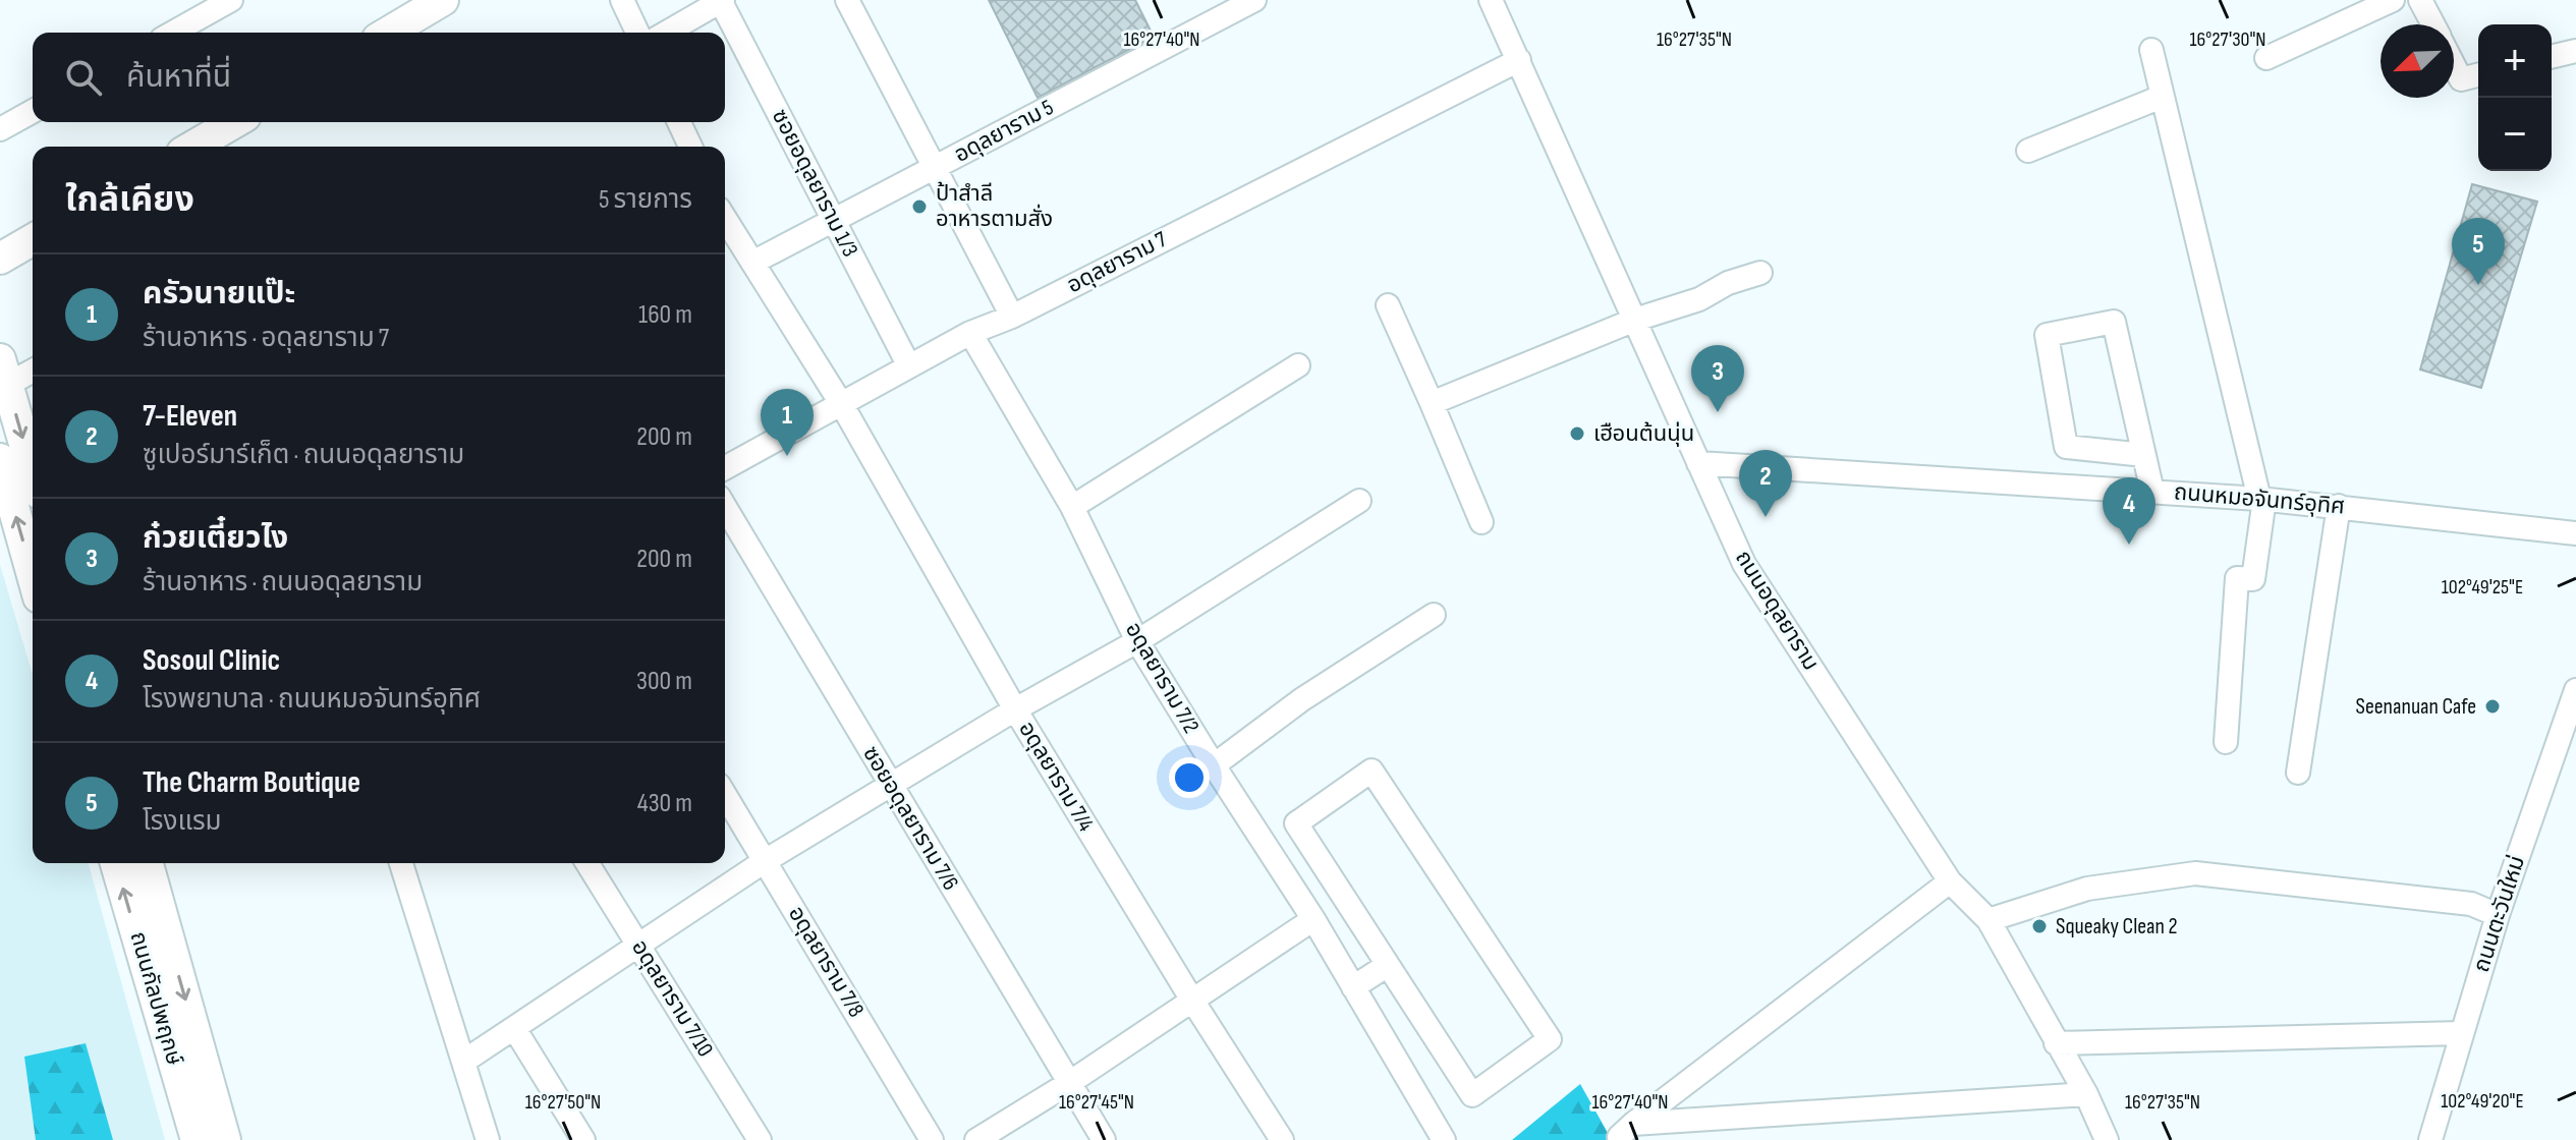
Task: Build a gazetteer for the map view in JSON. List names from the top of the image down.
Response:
{
  "streets": {
    "main road": ["ถนนกัลปพฤกษ์"],
    "street": [
      "อดุลยาราม 5",
      "ซอยอดุลยาราม 1/3",
      "อดุลยาราม 7",
      "ถนนหมอจันทร์อุทิศ",
      "ถนนอดุลยาราม",
      "อดุลยาราม 7/2",
      "อดุลยาราม 7/4",
      "ซอยอดุลยาราม 7/6",
      "ถนนตะวันใหม่",
      "อดุลยาราม 7/8",
      "อดุลยาราม 7/10"
    ]
  },
  "crossings": [
    ["อดุลยาราม 5", "ซอยอดุลยาราม 1/3"],
    ["อดุลยาราม 5", "อดุลยาราม 7/4"],
    ["ซอยอดุลยาราม 1/3", "อดุลยาราม 7"],
    ["อดุลยาราม 7", "ถนนอดุลยาราม"],
    ["อดุลยาราม 7", "อดุลยาราม 7/2"],
    ["อดุลยาราม 7", "อดุลยาราม 7/4"],
    ["ถนนหมอจันทร์อุทิศ", "ถนนอดุลยาราม"]
  ],
  "places": [
    "ป้าสำลี อาหารตามสั่ง",
    "เฮือนต้นนุ่น",
    "Seenanuan Cafe",
    "Squeaky Clean 2"
  ],
  "north": "bottom left",
  "page": {
    "map_buttons": ["+", "−"],
    "search": "ค้นหาที่นี่",
    "heading": ["ใกล้เคียง", "5 รายการ"],
    "pins": [
      "5",
      "3",
      "1",
      "2",
      "4"
    ],
    "list": [
      {
        "mark": "1",
        "name": "ครัวนายแป๊ะ",
        "note": "ร้านอาหาร · อดุลยาราม 7",
        "value": "160 m"
      },
      {
        "mark": "2",
        "name": "7-Eleven",
        "note": "ซูเปอร์มาร์เก็ต · ถนนอดุลยาราม",
        "value": "200 m"
      },
      {
        "mark": "3",
        "name": "ก๋วยเตี๋ยวไง",
        "note": "ร้านอาหาร · ถนนอดุลยาราม",
        "value": "200 m"
      },
      {
        "mark": "4",
        "name": "Sosoul Clinic",
        "note": "โรงพยาบาล · ถนนหมอจันทร์อุทิศ",
        "value": "300 m"
      },
      {
        "mark": "5",
        "name": "The Charm Boutique",
        "note": "โรงแรม",
        "value": "430 m"
      }
    ]
  },
  "coordinates": [
    "16°27'40\"N",
    "16°27'35\"N",
    "16°27'30\"N",
    "102°49'25\"E",
    "102°49'20\"E",
    "16°27'50\"N",
    "16°27'45\"N"
  ]
}
